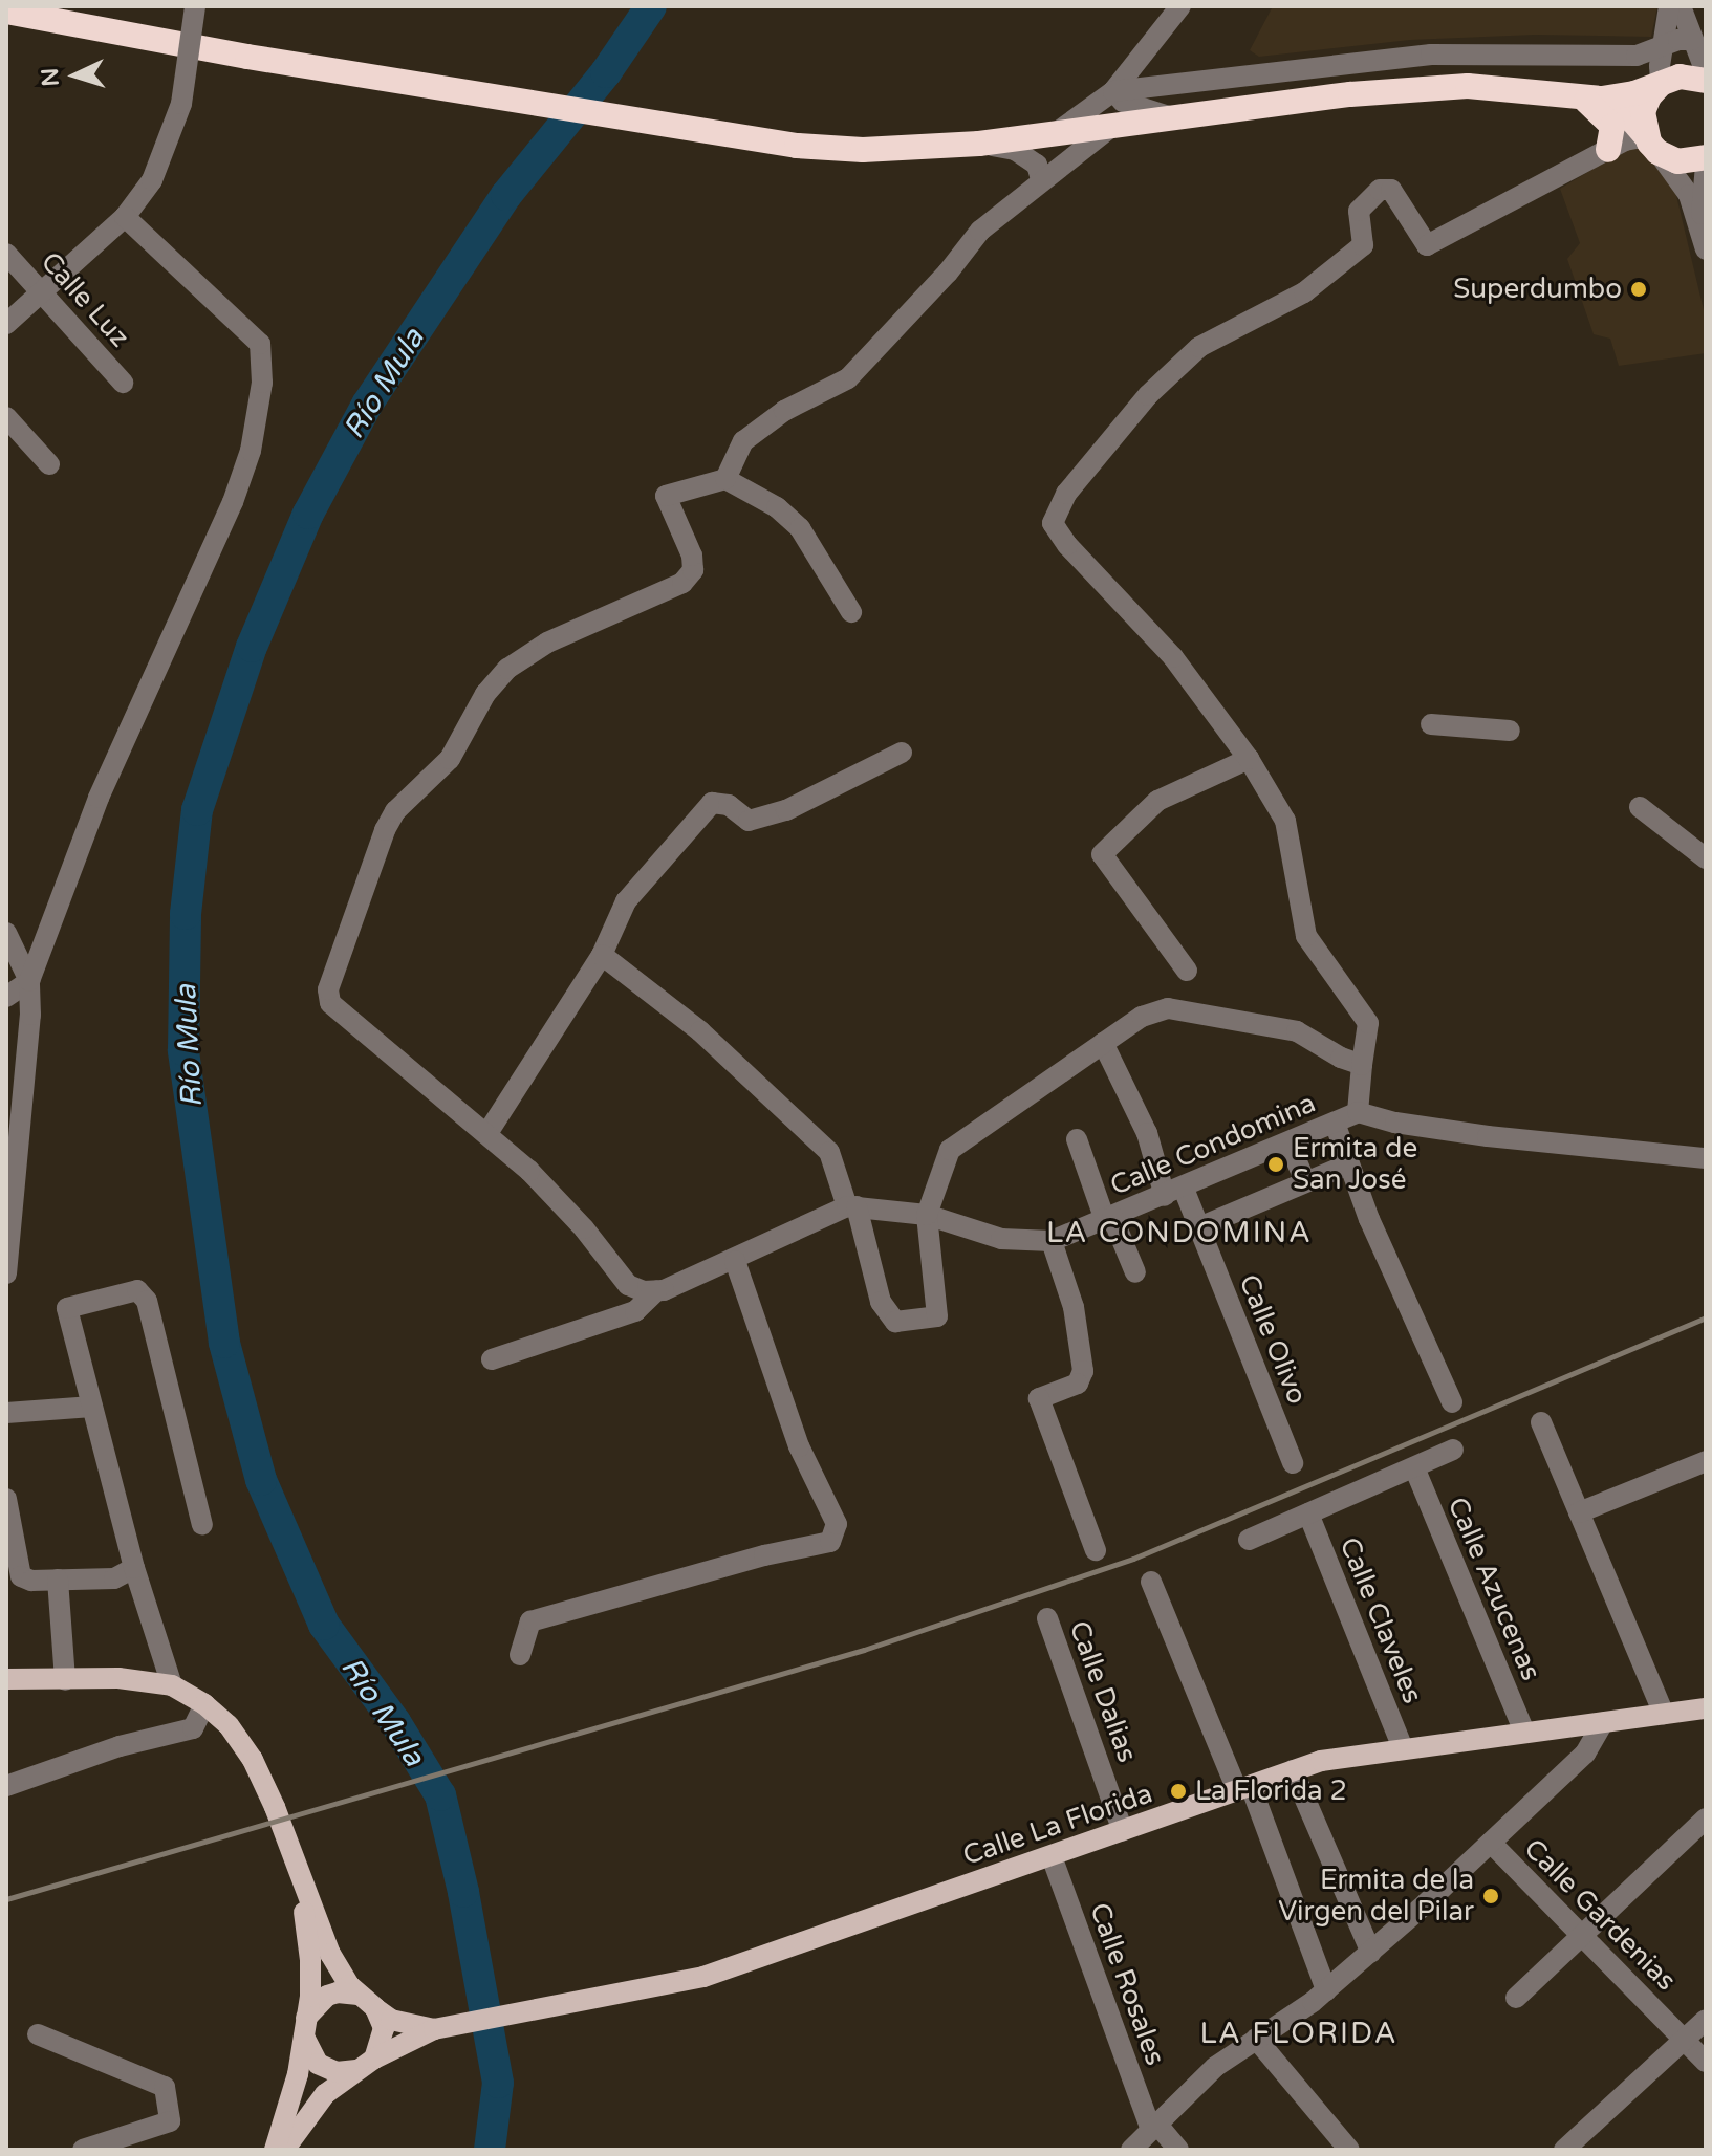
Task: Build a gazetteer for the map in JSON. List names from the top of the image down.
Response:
{
  "streets": {
    "main road": ["Calle La Florida"],
    "street": [
      "Calle Luz",
      "Calle Condomina",
      "Calle Olivo",
      "Calle Azucenas",
      "Calle Claveles",
      "Calle Dalias",
      "Calle Gardenias",
      "Calle Rosales"
    ]
  },
  "crossings": [
    ["Calle Condomina", "Calle Olivo"],
    ["Calle Azucenas", "Calle La Florida"],
    ["Calle Claveles", "Calle La Florida"],
    ["Calle Dalias", "Calle La Florida"],
    ["Calle La Florida", "Calle Rosales"]
  ],
  "districts": ["LA CONDOMINA", "LA FLORIDA"],
  "water": ["Río Mula"],
  "places": [
    "Superdumbo",
    "Ermita de San José",
    "La Florida 2",
    "Ermita de la Virgen del Pilar"
  ],
  "north": "left"
}
